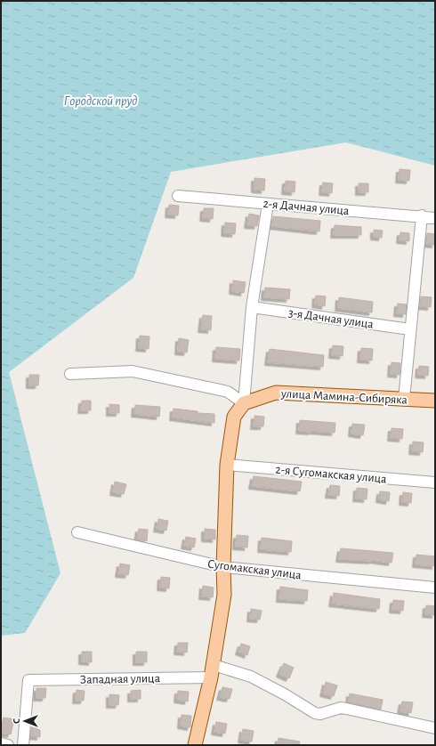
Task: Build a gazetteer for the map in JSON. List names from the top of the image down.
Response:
{
  "streets": {
    "main road": ["улица Мамина-Сибиряка"],
    "street": [
      "2-я Дачная улица",
      "3-я Дачная улица",
      "2-я Сугомакская улица",
      "Сугомакская улица",
      "Западная улица"
    ]
  },
  "water": ["Городской пруд"],
  "north": "left"
}
